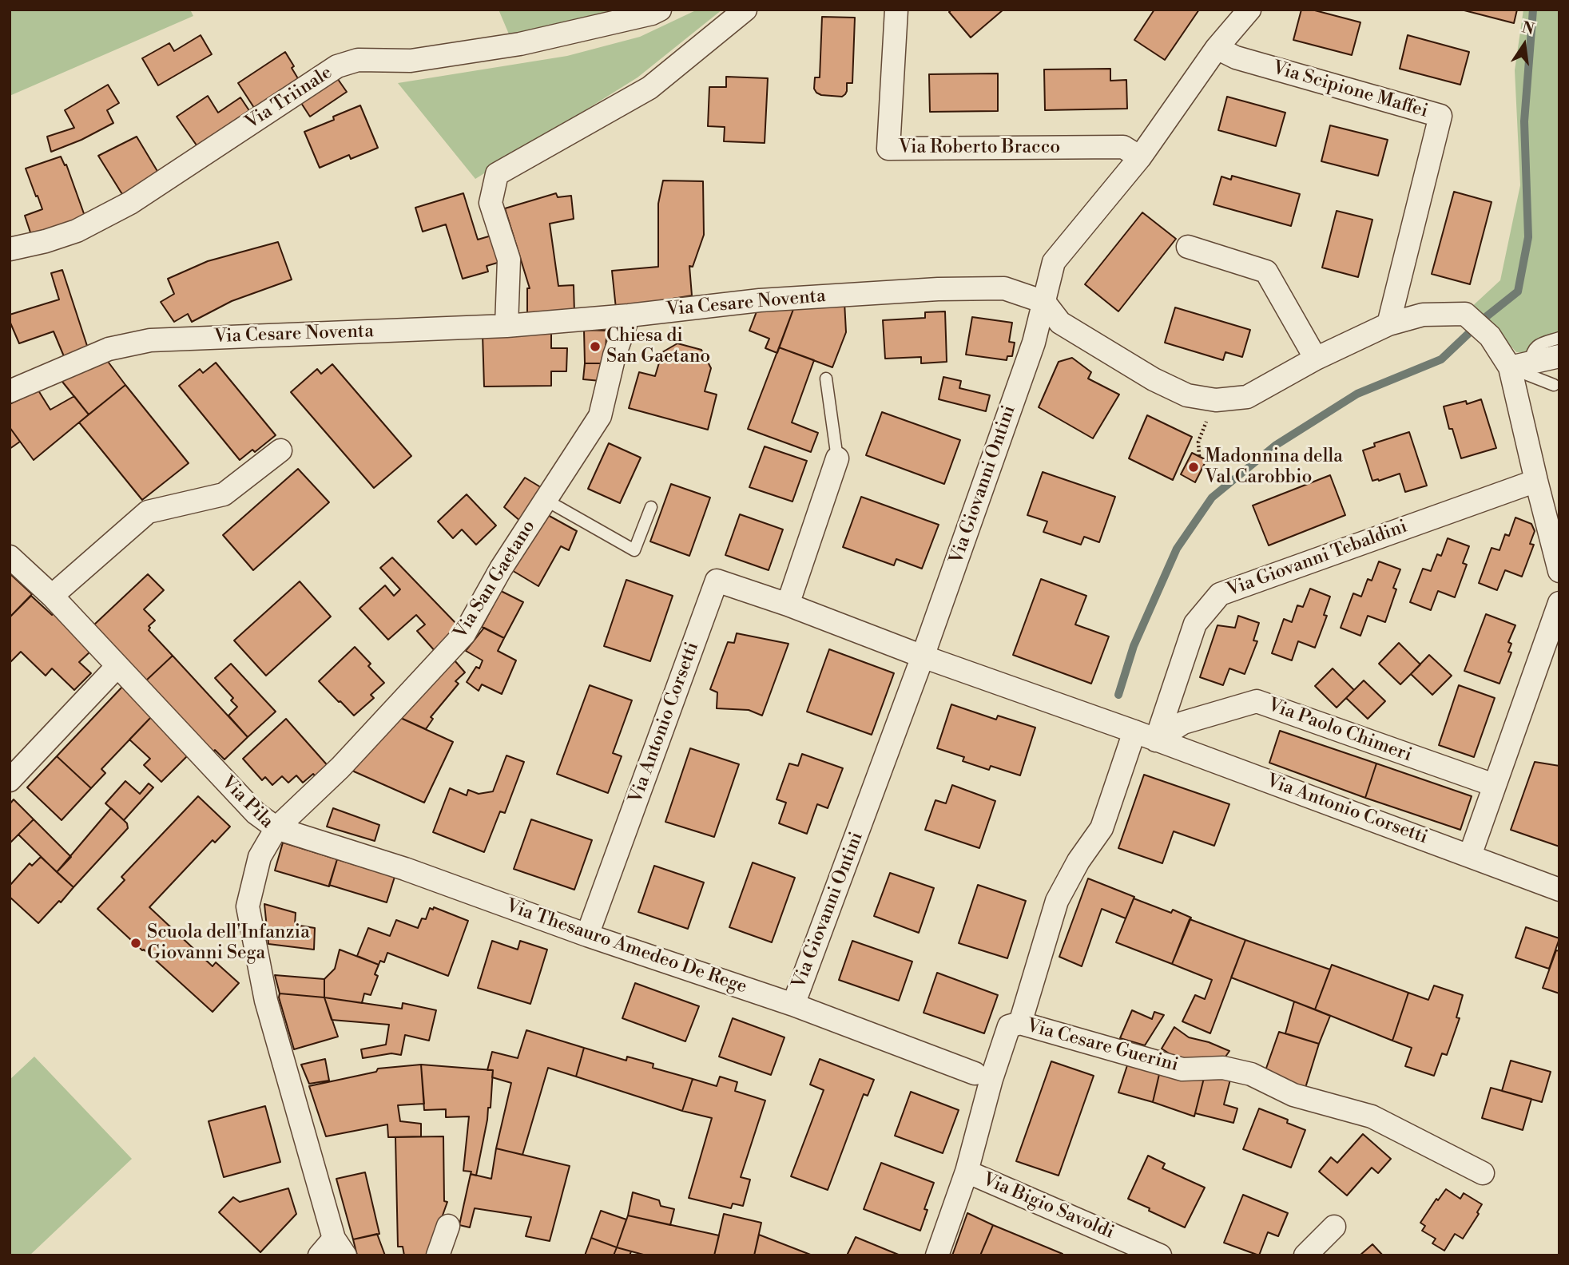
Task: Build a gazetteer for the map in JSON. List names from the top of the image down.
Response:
{
  "streets": {
    "street": [
      "Via Scipione Maffei",
      "Via Triinale",
      "Via Roberto Bracco",
      "Via Cesare Noventa",
      "Via Giovanni Ontini",
      "Via Giovanni Tebaldini",
      "Via San Gaetano",
      "Via Antonio Corsetti",
      "Via Paolo Chimeri",
      "Via Pila",
      "Via Thesauro Amedeo De Rege",
      "Via Cesare Guerini",
      "Via Bigio Savoldi"
    ]
  },
  "crossings": [
    ["Via Scipione Maffei", "Via Giovanni Ontini"],
    ["Via Roberto Bracco", "Via Giovanni Ontini"],
    ["Via Cesare Noventa", "Via Giovanni Ontini"],
    ["Via Cesare Noventa", "Via San Gaetano"],
    ["Via Giovanni Ontini", "Via Antonio Corsetti"],
    ["Via Giovanni Ontini", "Via Thesauro Amedeo De Rege"],
    ["Via Giovanni Tebaldini", "Via Antonio Corsetti"],
    ["Via Giovanni Tebaldini", "Via Paolo Chimeri"],
    ["Via San Gaetano", "Via Pila"],
    ["Via San Gaetano", "Via Thesauro Amedeo De Rege"],
    ["Via Antonio Corsetti", "Via Paolo Chimeri"],
    ["Via Antonio Corsetti", "Via Thesauro Amedeo De Rege"],
    ["Via Pila", "Via Thesauro Amedeo De Rege"],
    ["Via Cesare Guerini", "Via Bigio Savoldi"]
  ],
  "places": ["Chiesa di San Gaetano", "Madonnina della Val Carobbio", "Scuola dell'Infanzia Giovanni Sega"],
  "north": "top"
}
